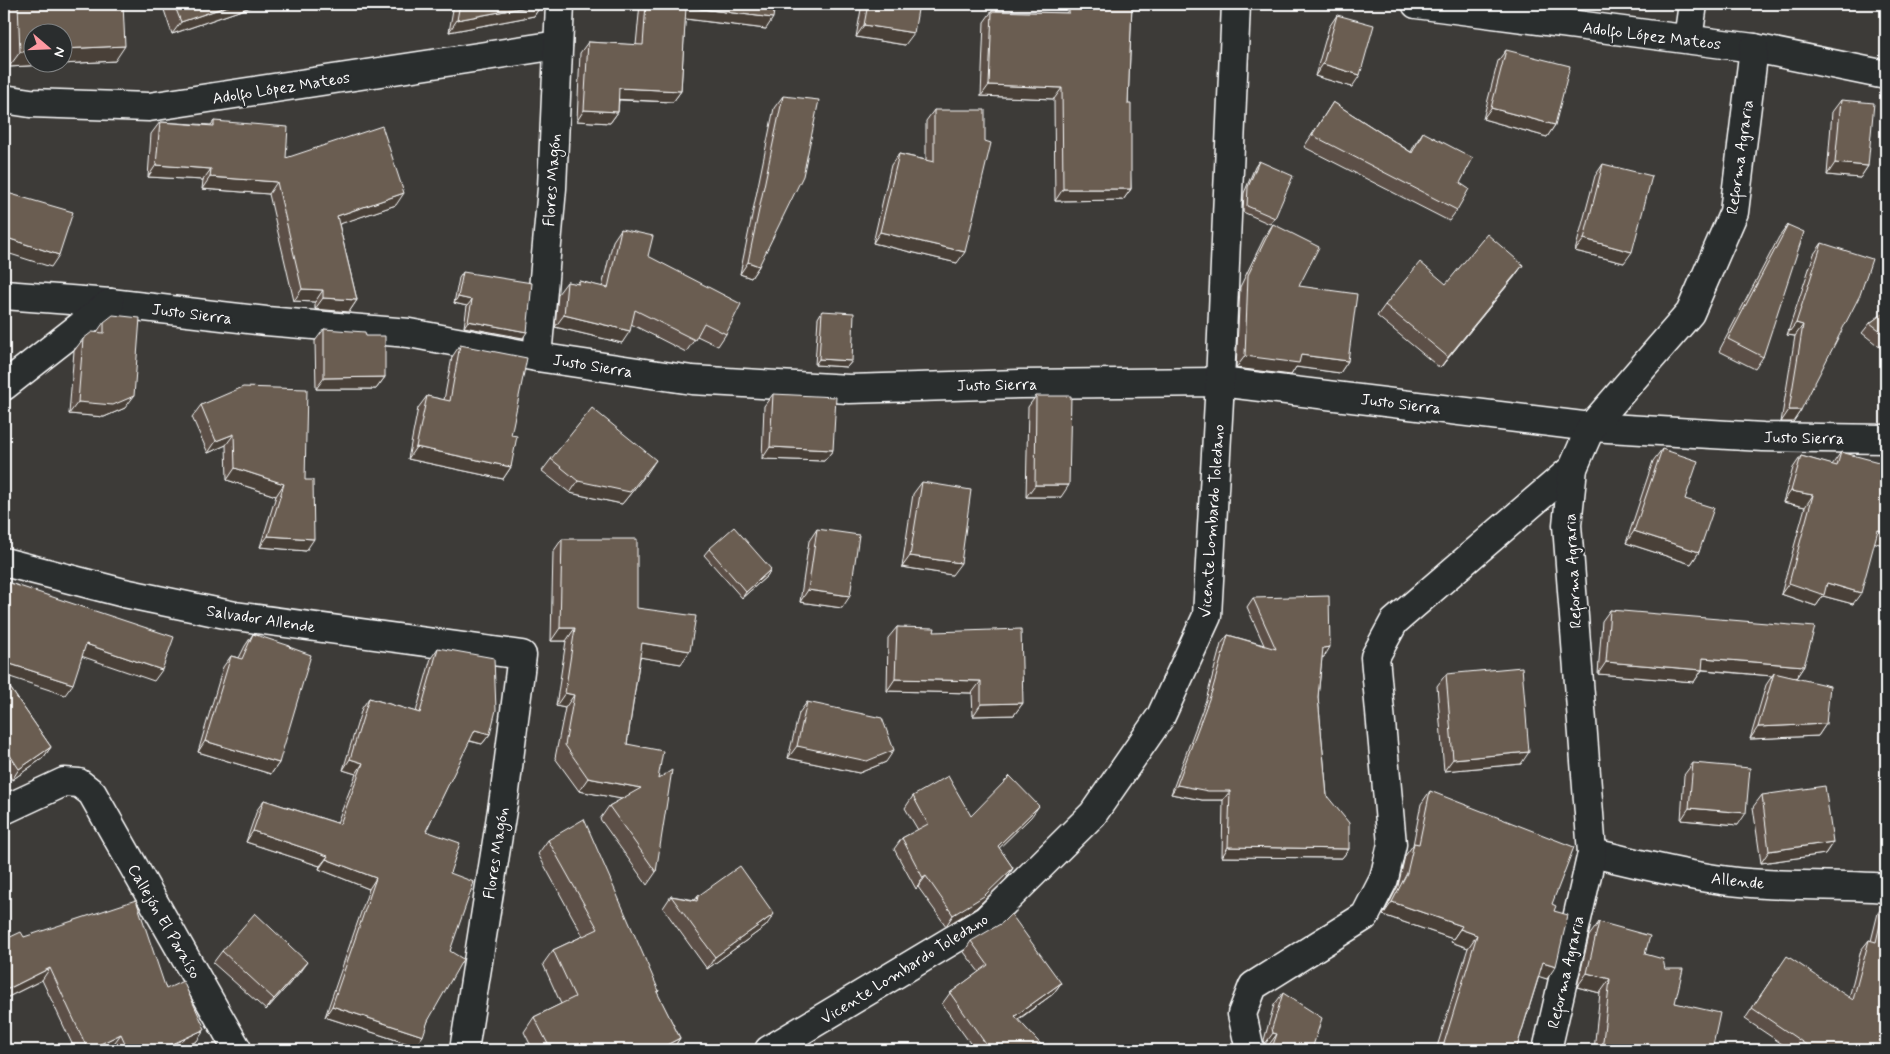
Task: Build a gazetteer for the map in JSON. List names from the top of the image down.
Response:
{
  "streets": {
    "street": [
      "Adolfo López Mateos",
      "Reforma Agraria",
      "Flores Magón",
      "Justo Sierra",
      "Vicente Lombardo Toledano",
      "Salvador Allende",
      "Allende",
      "Callejón El Paraíso"
    ]
  },
  "crossings": [
    ["Adolfo López Mateos", "Reforma Agraria"],
    ["Adolfo López Mateos", "Flores Magón"],
    ["Reforma Agraria", "Justo Sierra"],
    ["Reforma Agraria", "Allende"],
    ["Flores Magón", "Justo Sierra"],
    ["Flores Magón", "Salvador Allende"],
    ["Justo Sierra", "Vicente Lombardo Toledano"]
  ],
  "north": "right"
}
